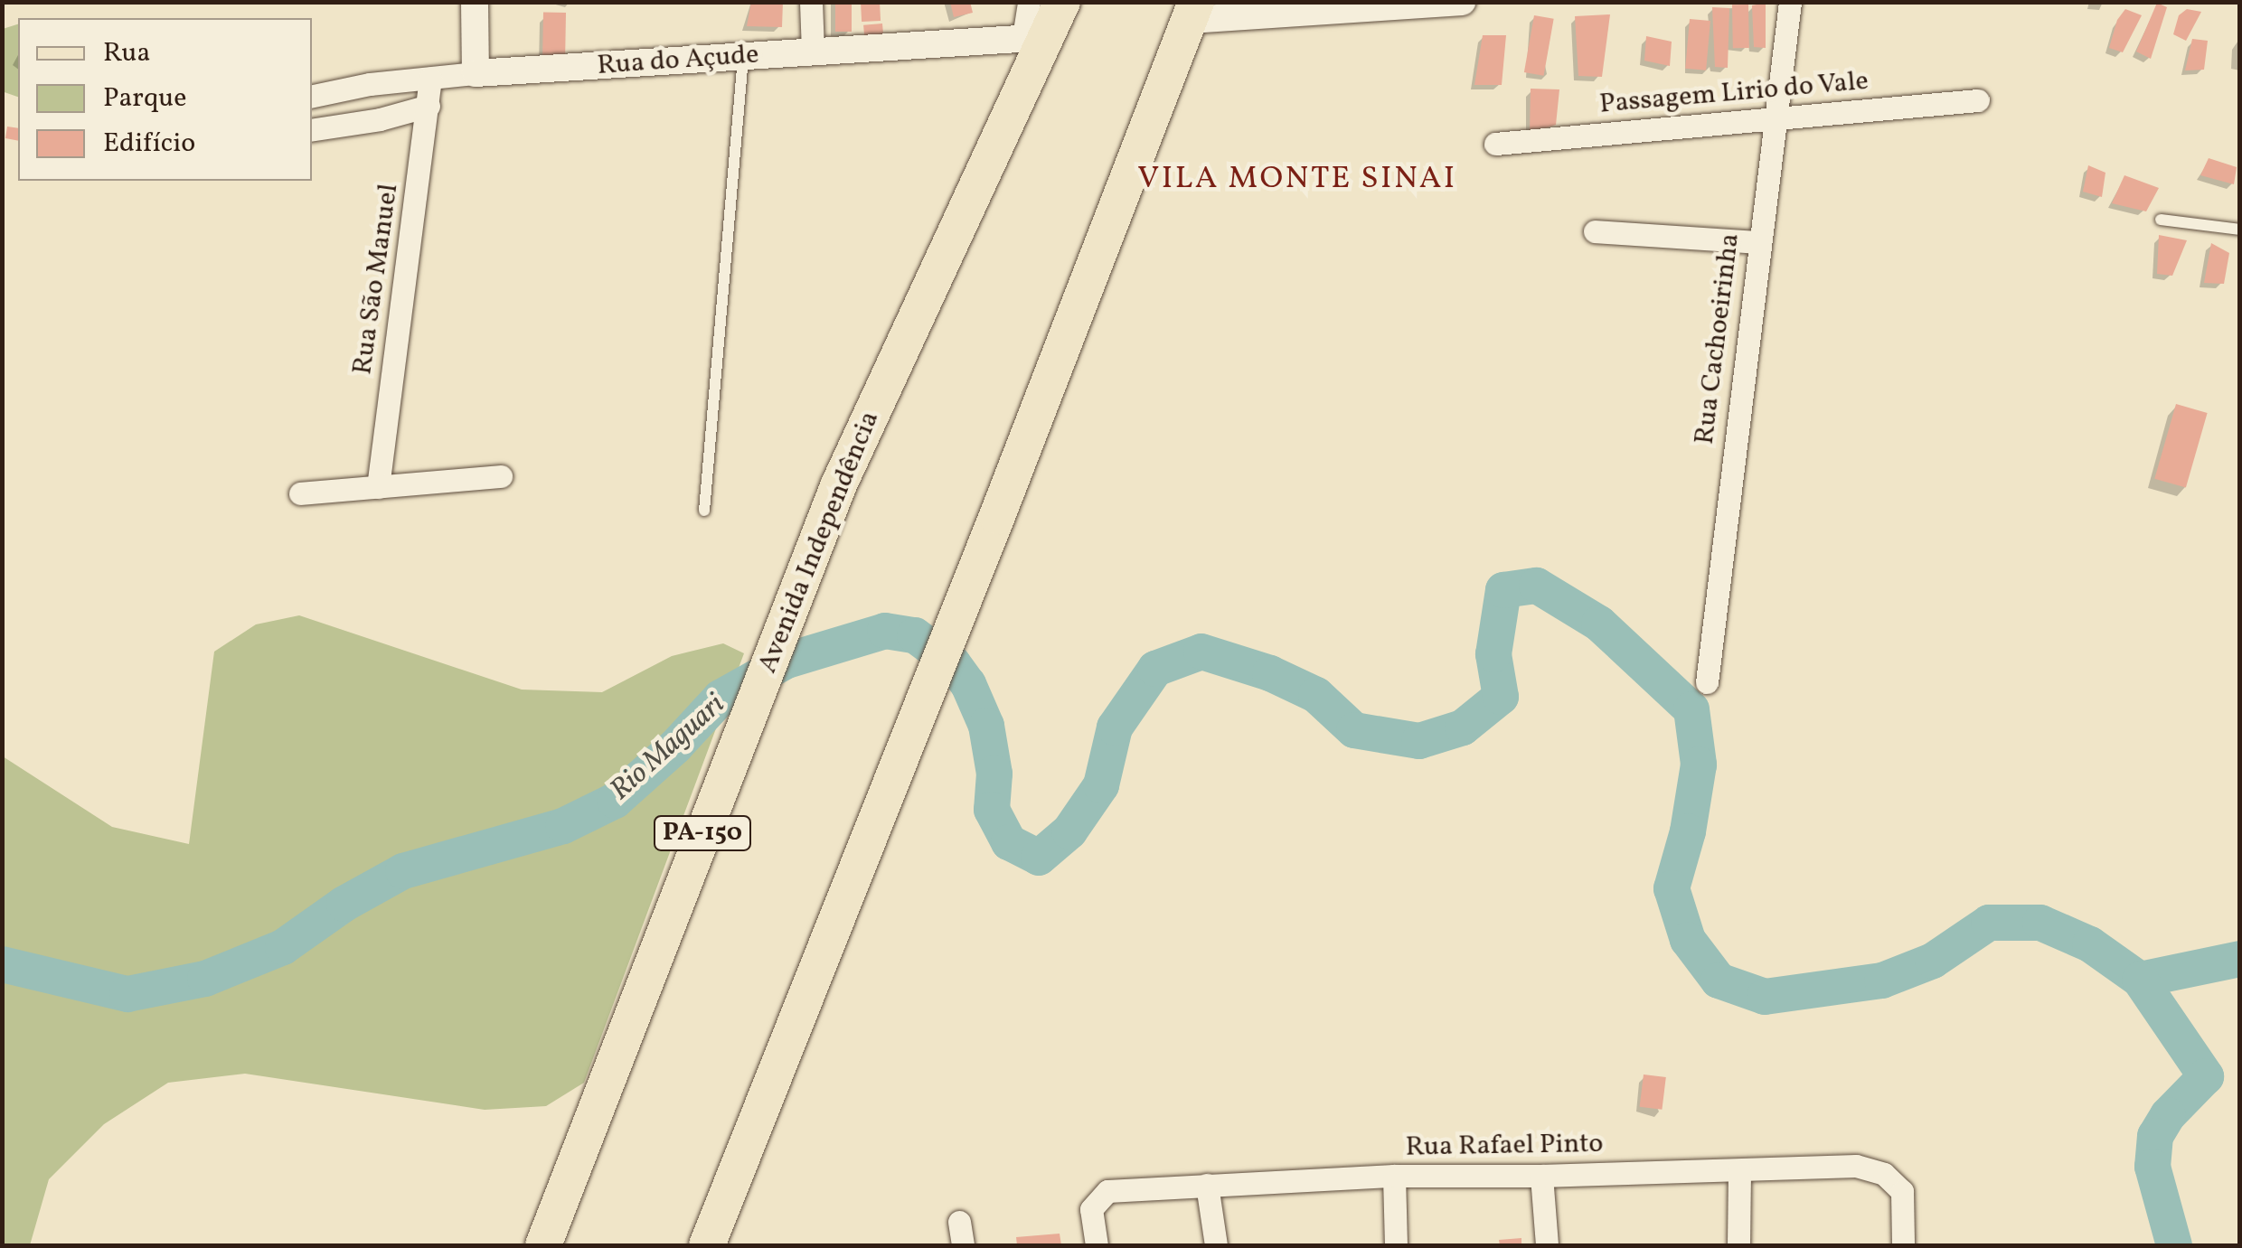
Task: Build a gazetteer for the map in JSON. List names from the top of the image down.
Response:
{
  "streets": {
    "main road": ["Avenida Independência", "PA-150"],
    "street": [
      "Rua do Açude",
      "Passagem Lirio do Vale",
      "Rua São Manuel",
      "Rua Cachoeirinha",
      "Rua Rafael Pinto"
    ]
  },
  "crossings": [
    ["Rua do Açude", "Rua São Manuel"],
    ["Rua do Açude", "Avenida Independência"],
    ["Passagem Lirio do Vale", "Rua Cachoeirinha"]
  ],
  "districts": ["VILA MONTE SINAI"],
  "water": ["Rio Maguari"],
  "legend": ["Rua", "Parque", "Edifício"]
}
